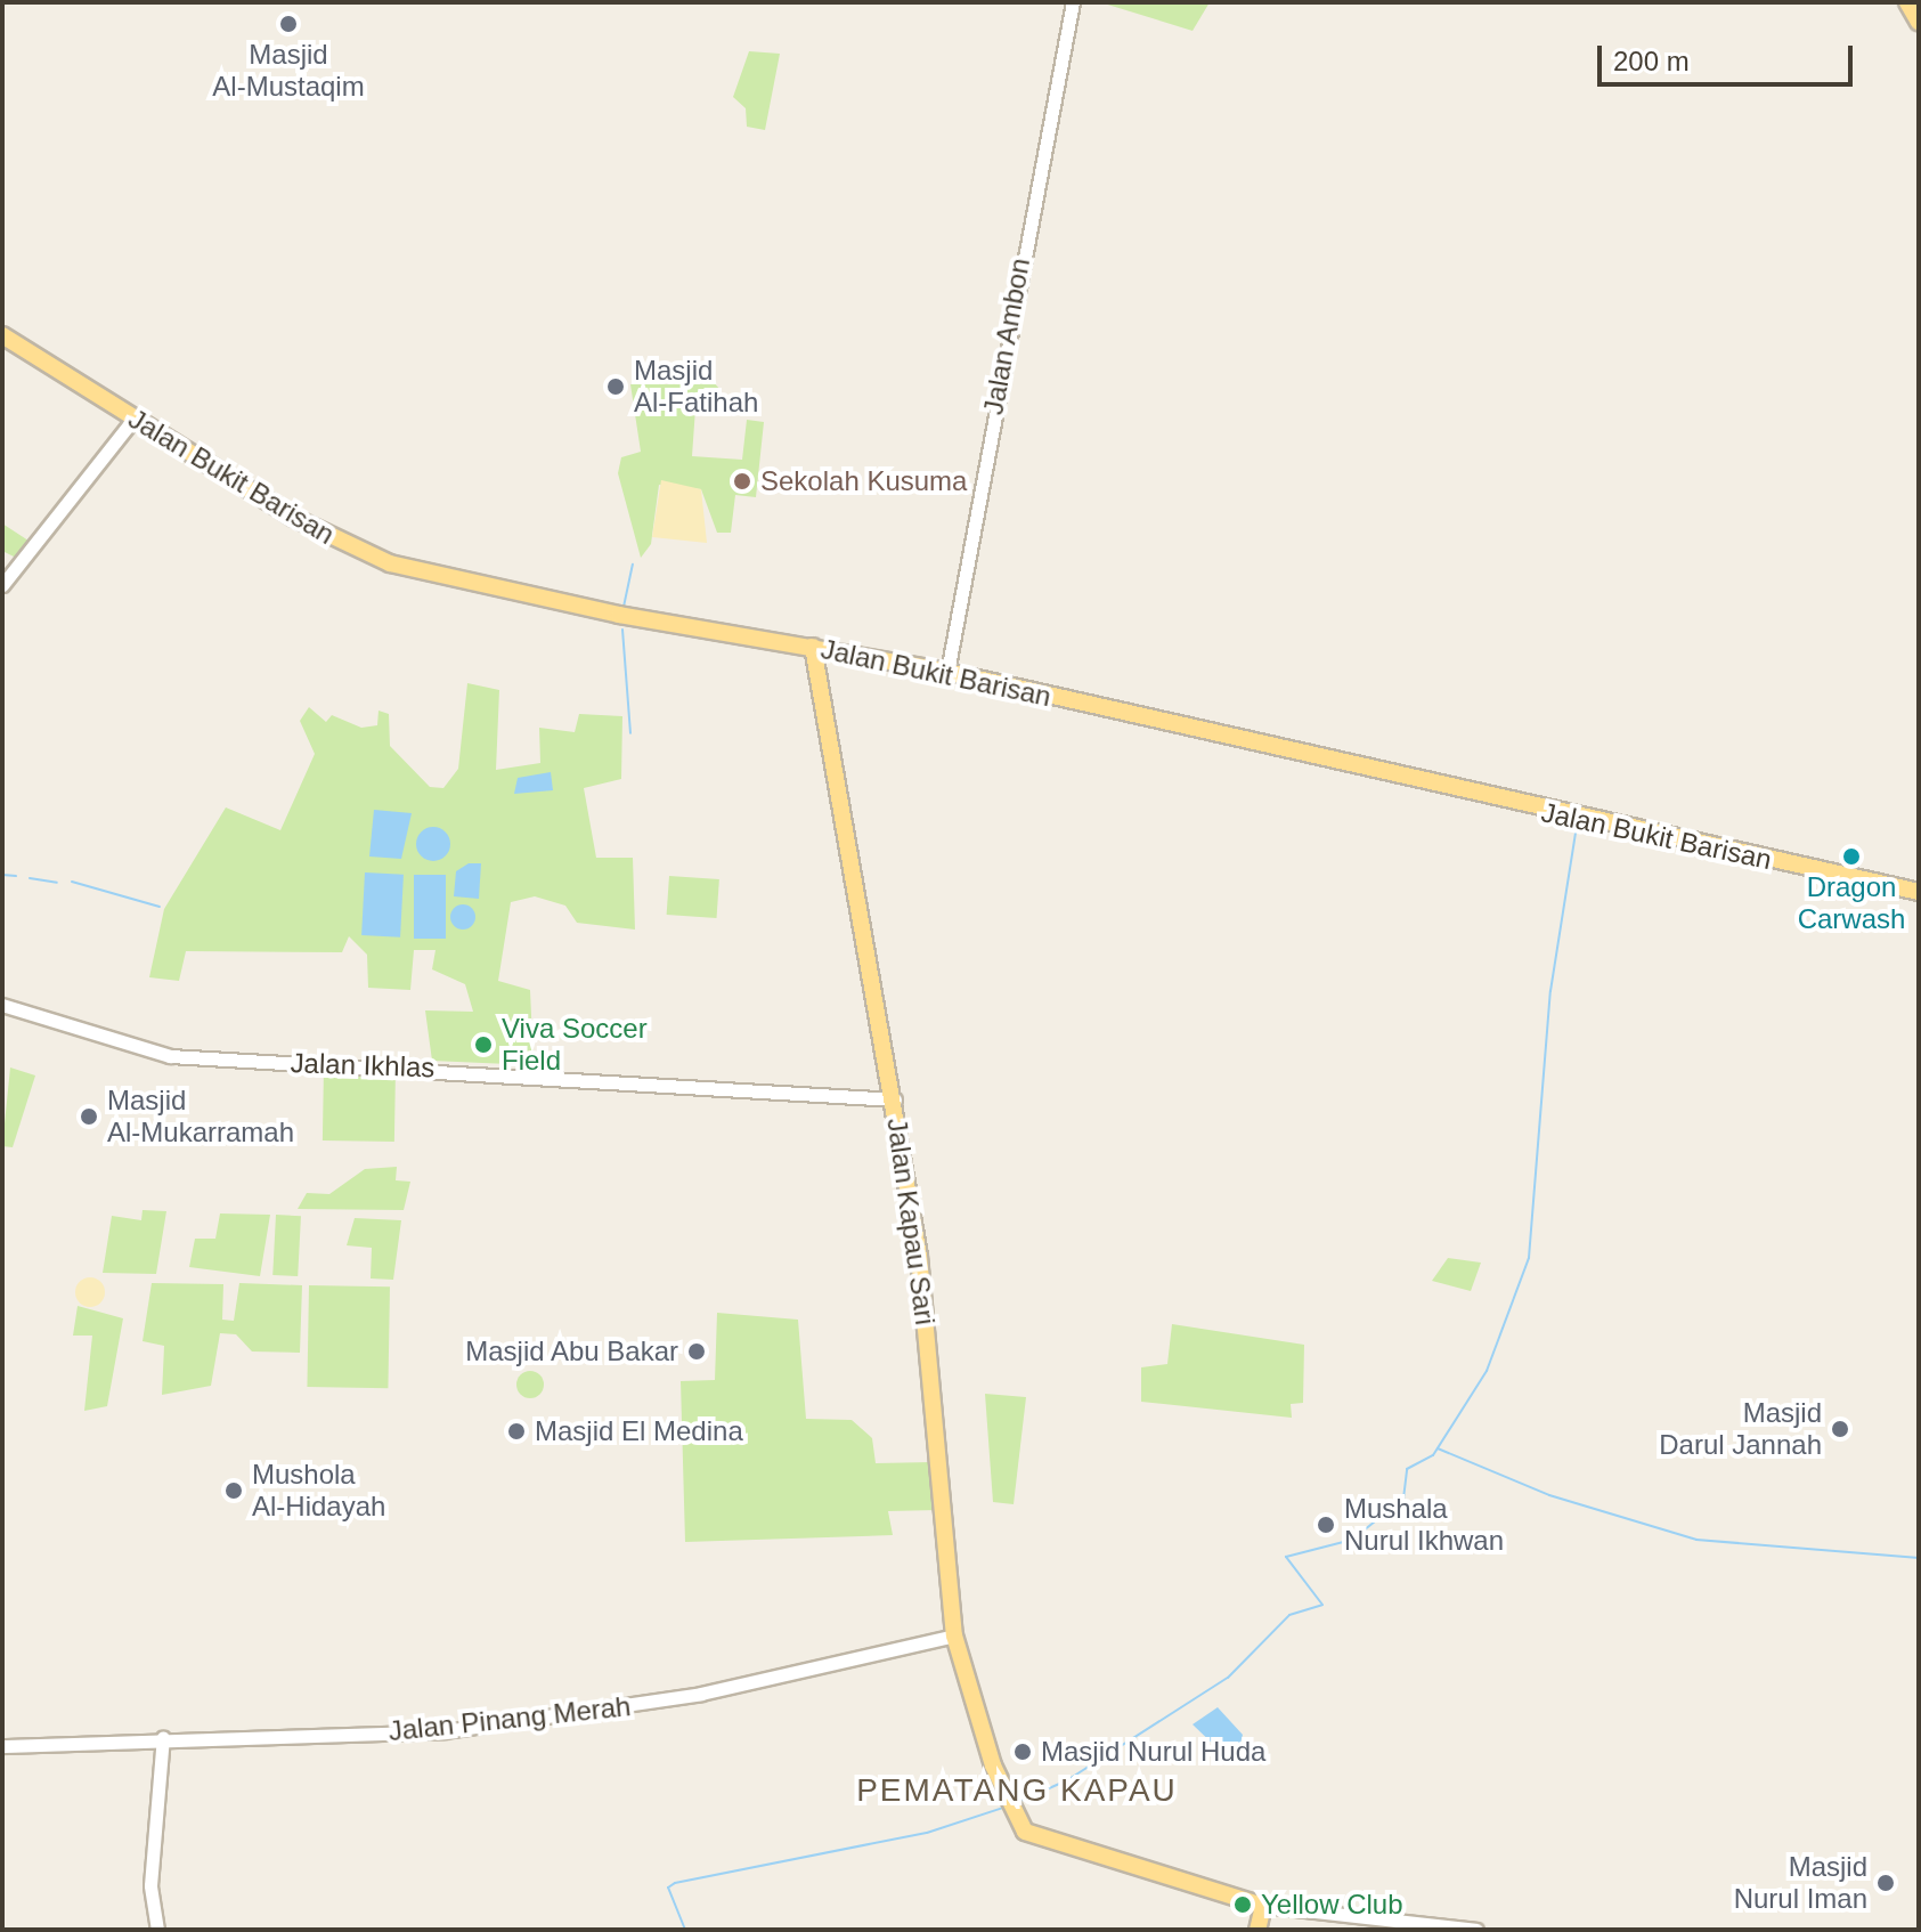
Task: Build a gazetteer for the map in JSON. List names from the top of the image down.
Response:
{
  "streets": {
    "main road": ["Jalan Bukit Barisan", "Jalan Kapau Sari"],
    "street": ["Jalan Ambon", "Jalan Ikhlas", "Jalan Pinang Merah"]
  },
  "crossings": [
    ["Jalan Ambon", "Jalan Bukit Barisan"],
    ["Jalan Bukit Barisan", "Jalan Kapau Sari"],
    ["Jalan Ikhlas", "Jalan Kapau Sari"],
    ["Jalan Kapau Sari", "Jalan Pinang Merah"]
  ],
  "districts": ["PEMATANG KAPAU"],
  "places": [
    "Masjid Al-Mustaqim",
    "Masjid Al-Fatihah",
    "Sekolah Kusuma",
    "Dragon Carwash",
    "Viva Soccer Field",
    "Masjid Al-Mukarramah",
    "Masjid Abu Bakar",
    "Masjid Darul Jannah",
    "Masjid El Medina",
    "Mushola Al-Hidayah",
    "Mushala Nurul Ikhwan",
    "Masjid Nurul Huda",
    "Masjid Nurul Iman",
    "Yellow Club"
  ],
  "scale_bar": "200 m"
}
